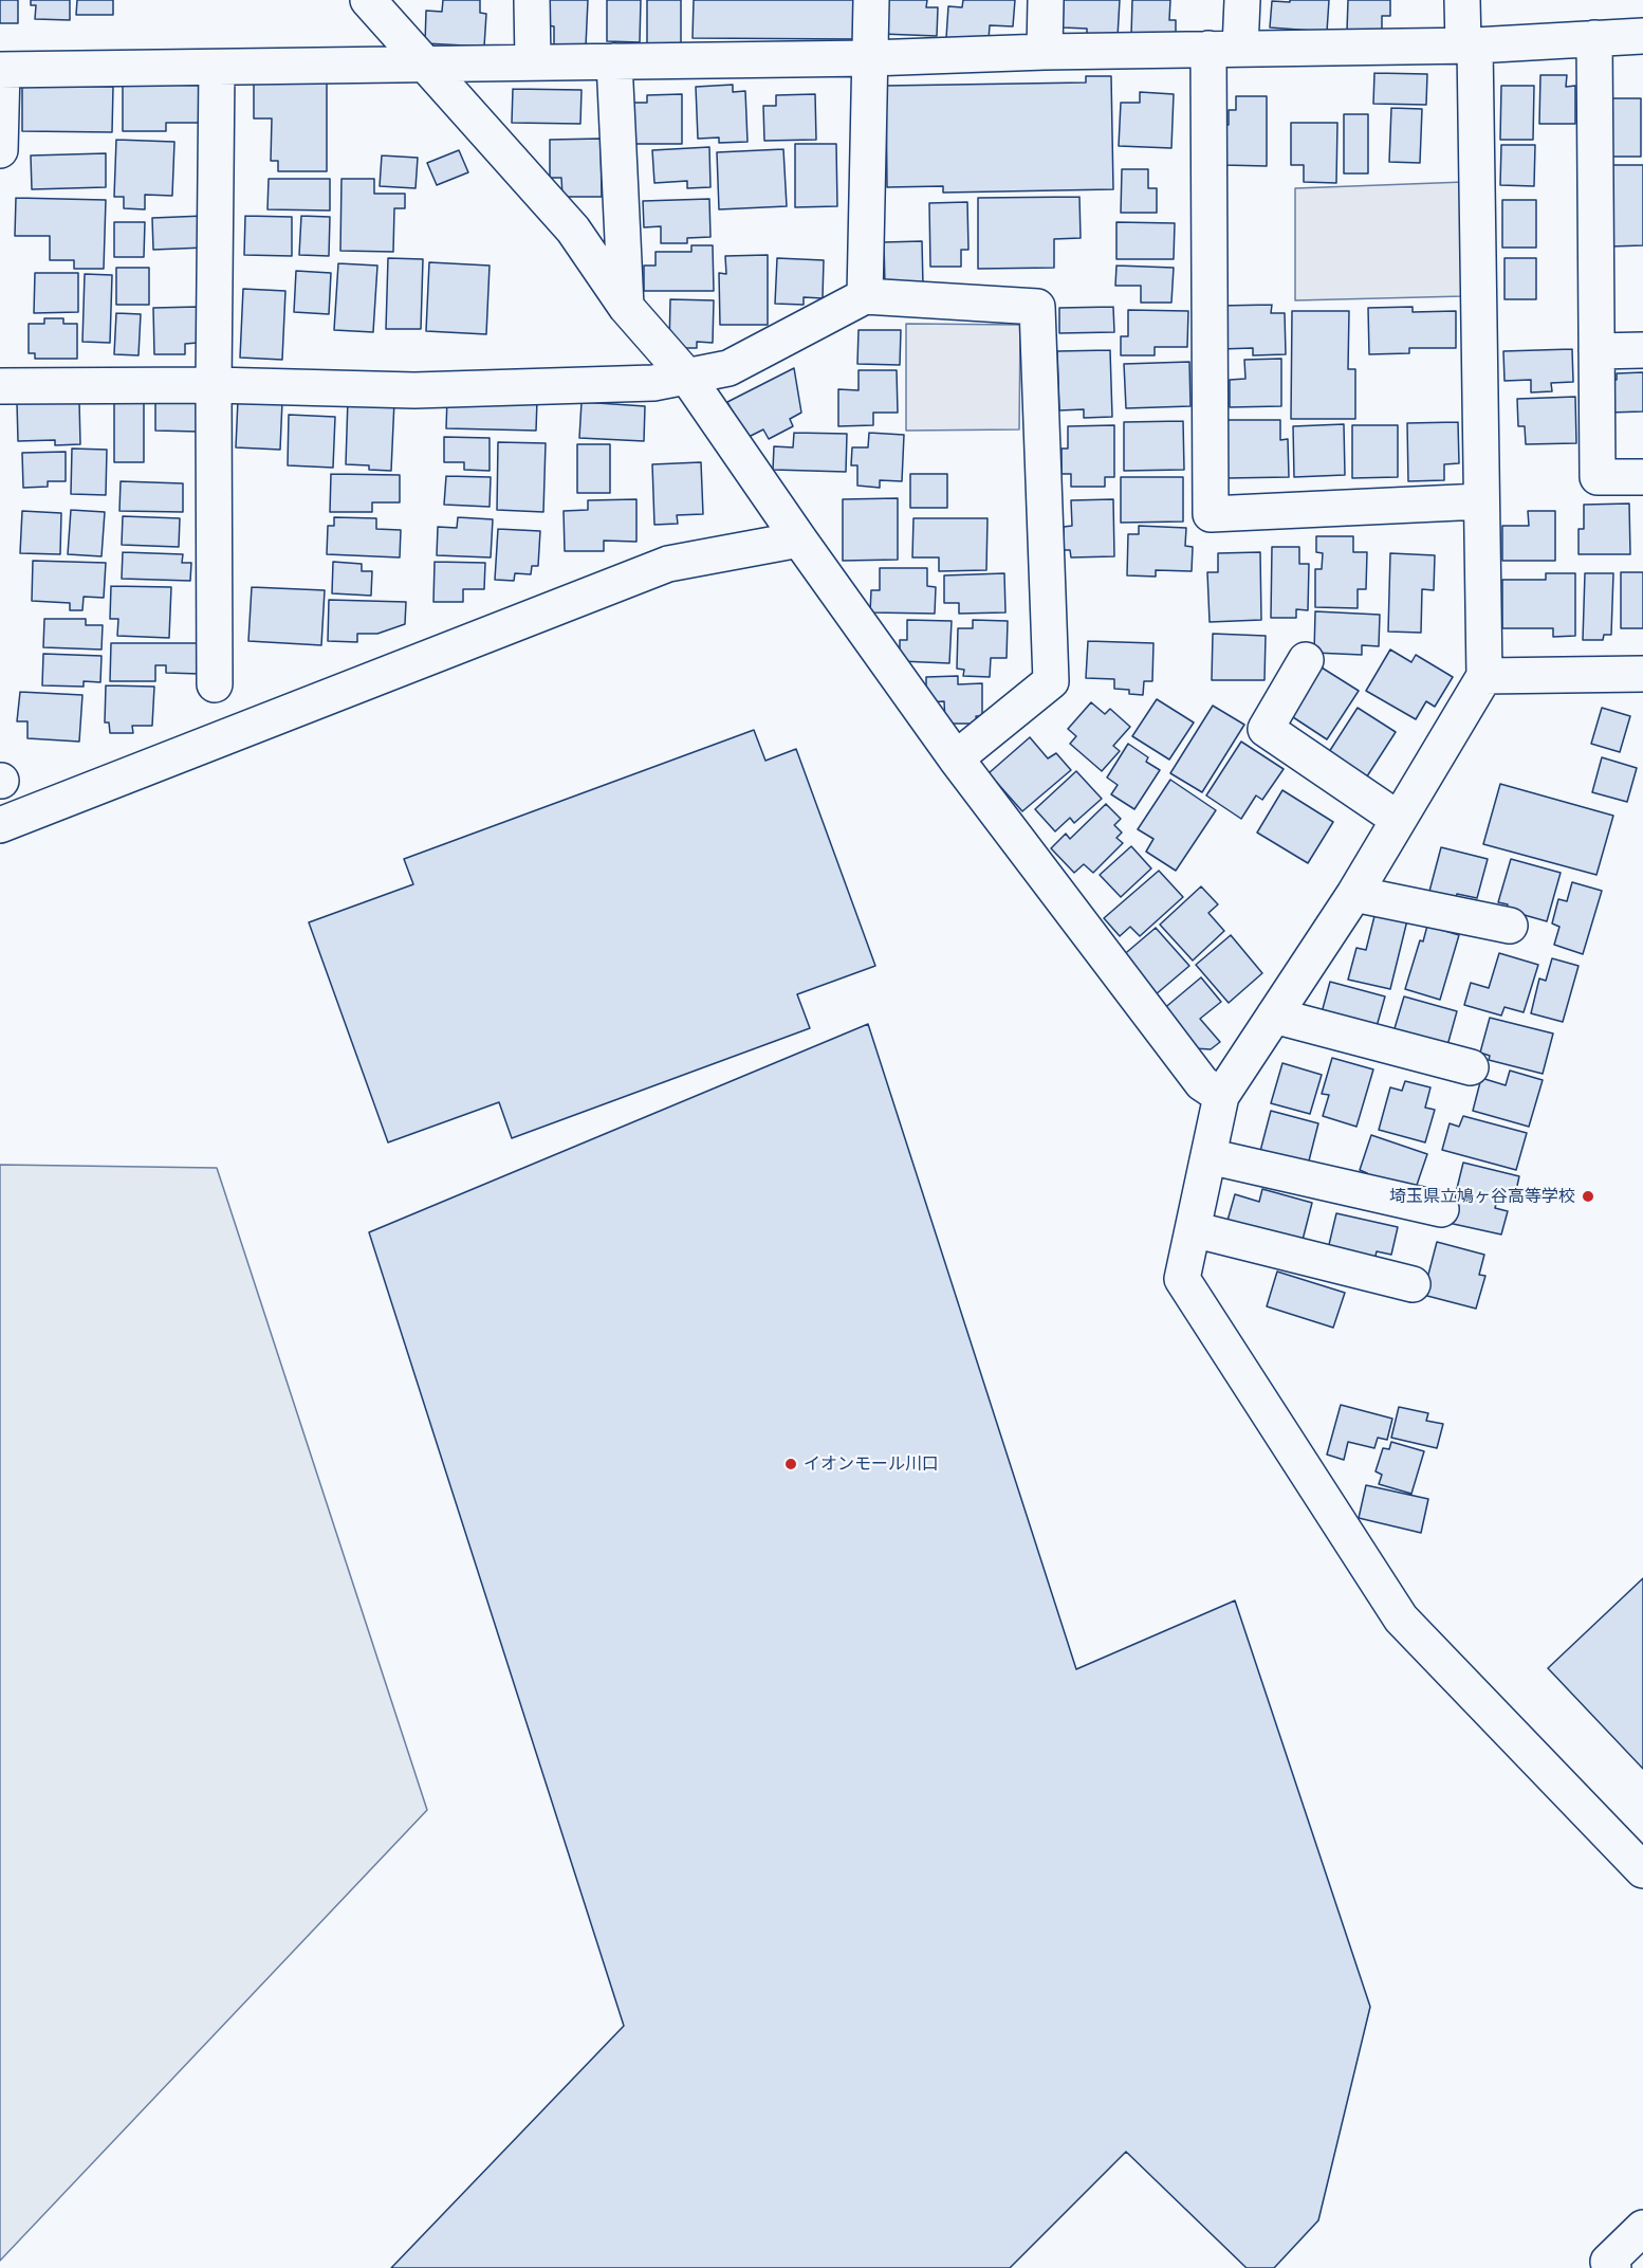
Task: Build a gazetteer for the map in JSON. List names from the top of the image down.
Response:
{
  "places": ["埼玉県立鳩ヶ谷高等学校", "イオンモール川口"]
}
